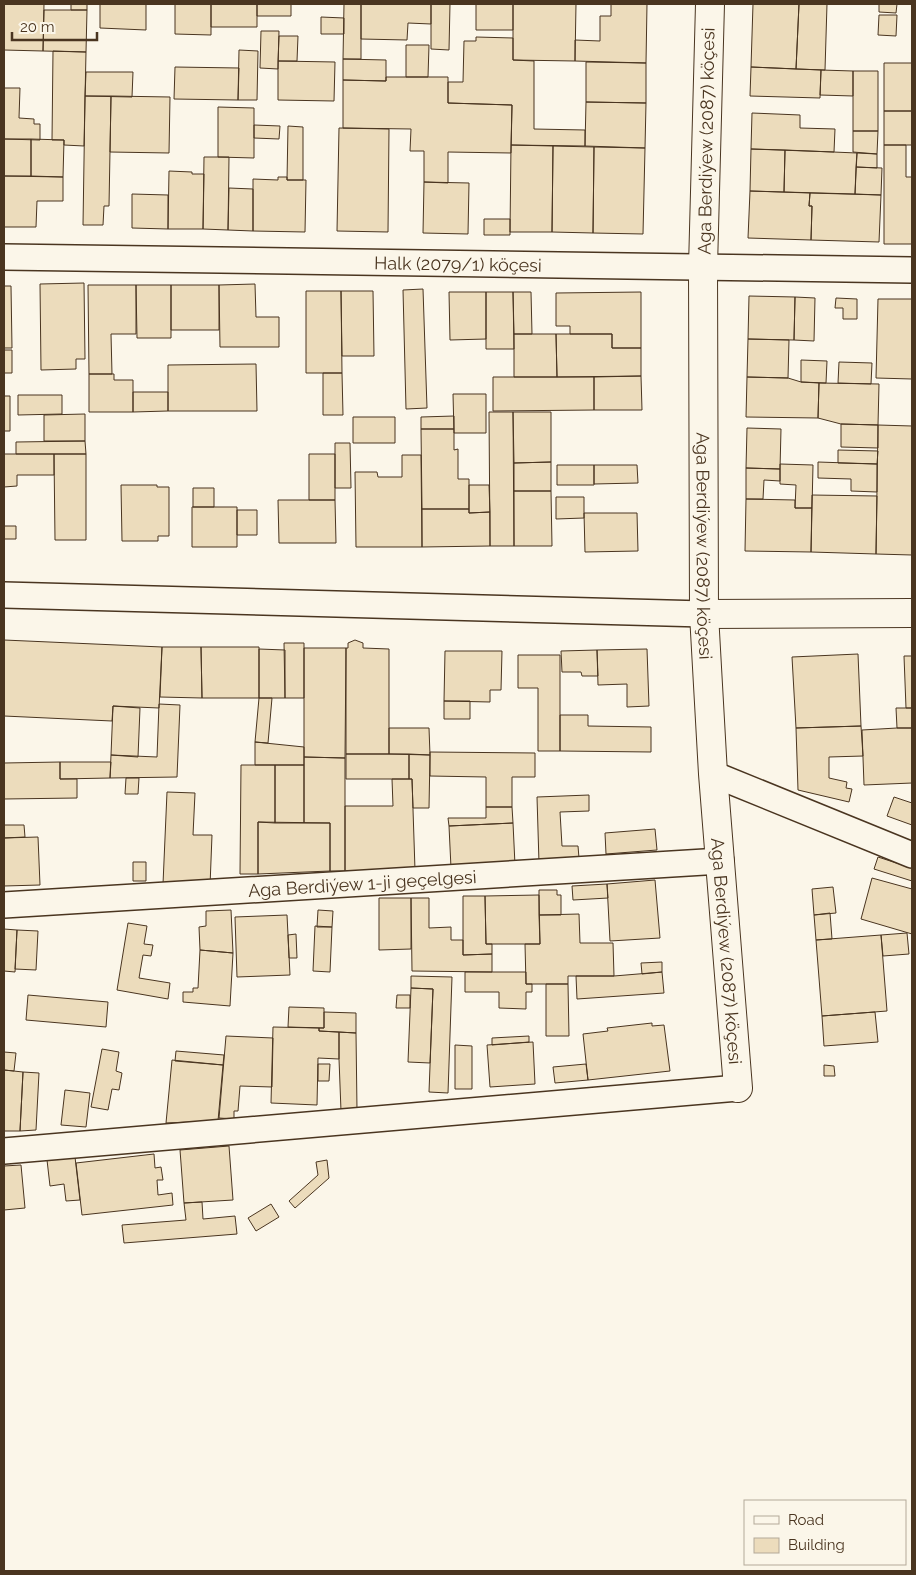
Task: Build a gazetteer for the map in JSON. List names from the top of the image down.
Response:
{
  "streets": {
    "street": ["Aga Berdiýew (2087) köçesi", "Halk (2079/1) köçesi", "Aga Berdiýew 1-ji geçelgesi"]
  },
  "crossings": [
    ["Aga Berdiýew (2087) köçesi", "Halk (2079/1) köçesi"],
    ["Aga Berdiýew (2087) köçesi", "Aga Berdiýew 1-ji geçelgesi"]
  ],
  "legend": ["Road", "Building"],
  "scale_bar": "20 m"
}
